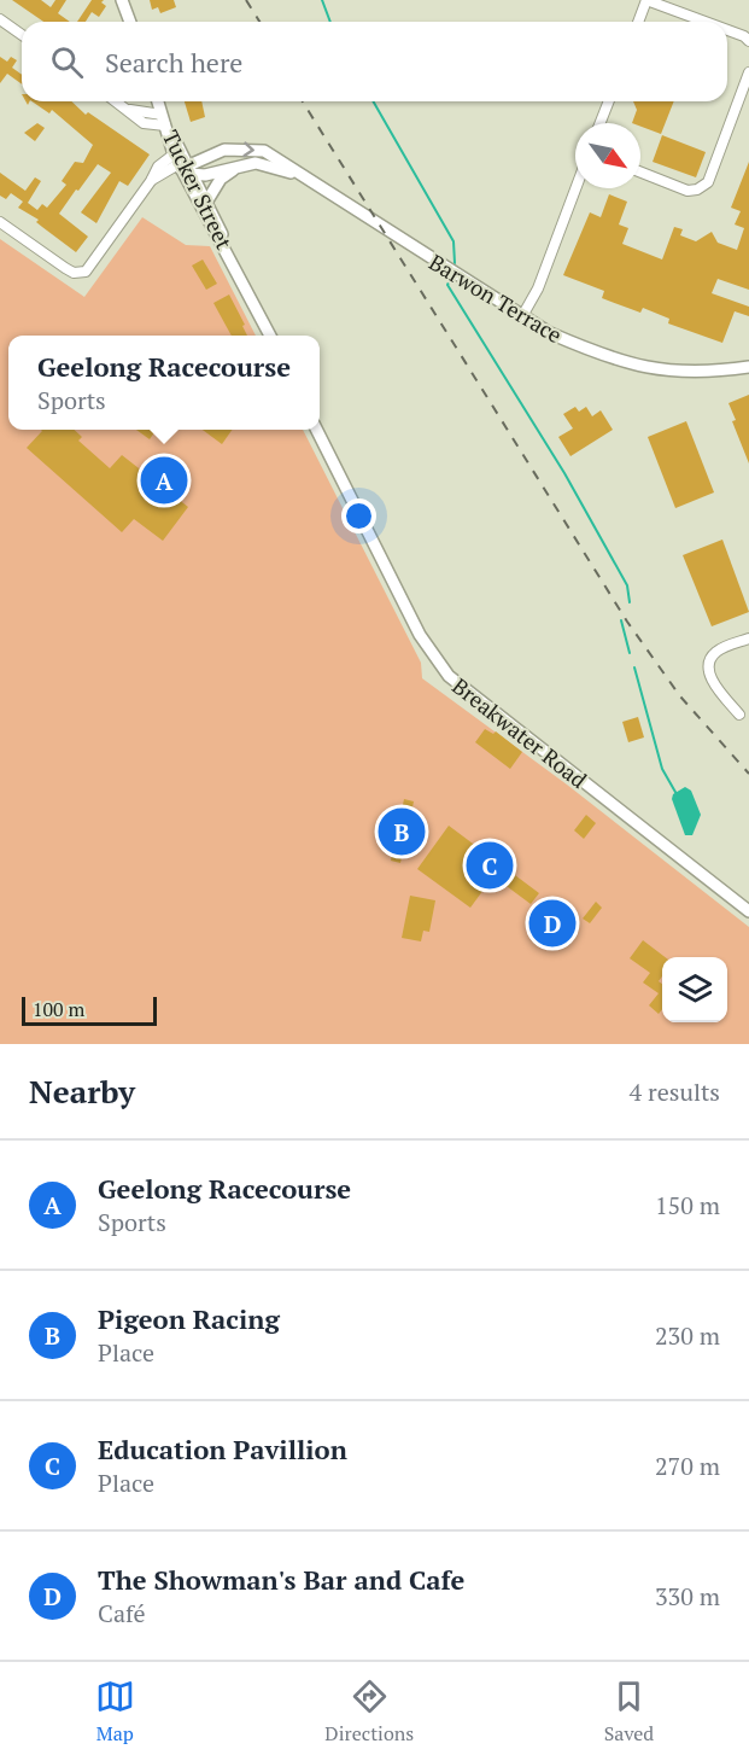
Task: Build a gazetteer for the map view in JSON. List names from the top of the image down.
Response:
{
  "streets": {
    "street": ["Tucker Street", "Barwon Terrace", "Breakwater Road"]
  },
  "crossings": [
    ["Tucker Street", "Barwon Terrace"]
  ],
  "scale_bar": "100 m",
  "north": "bottom right",
  "page": {
    "search": "Search here",
    "popup": ["Geelong Racecourse", "Sports"],
    "pins": [
      "A",
      "B",
      "C",
      "D"
    ],
    "scale": "100 m",
    "heading": ["Nearby", "4 results"],
    "list": [
      {
        "mark": "A",
        "name": "Geelong Racecourse",
        "note": "Sports",
        "value": "150 m"
      },
      {
        "mark": "B",
        "name": "Pigeon Racing",
        "note": "Place",
        "value": "230 m"
      },
      {
        "mark": "C",
        "name": "Education Pavillion",
        "note": "Place",
        "value": "270 m"
      },
      {
        "mark": "D",
        "name": "The Showman's Bar and Cafe",
        "note": "Café",
        "value": "330 m"
      }
    ],
    "nav": ["Map", "Directions", "Saved"]
  }
}
